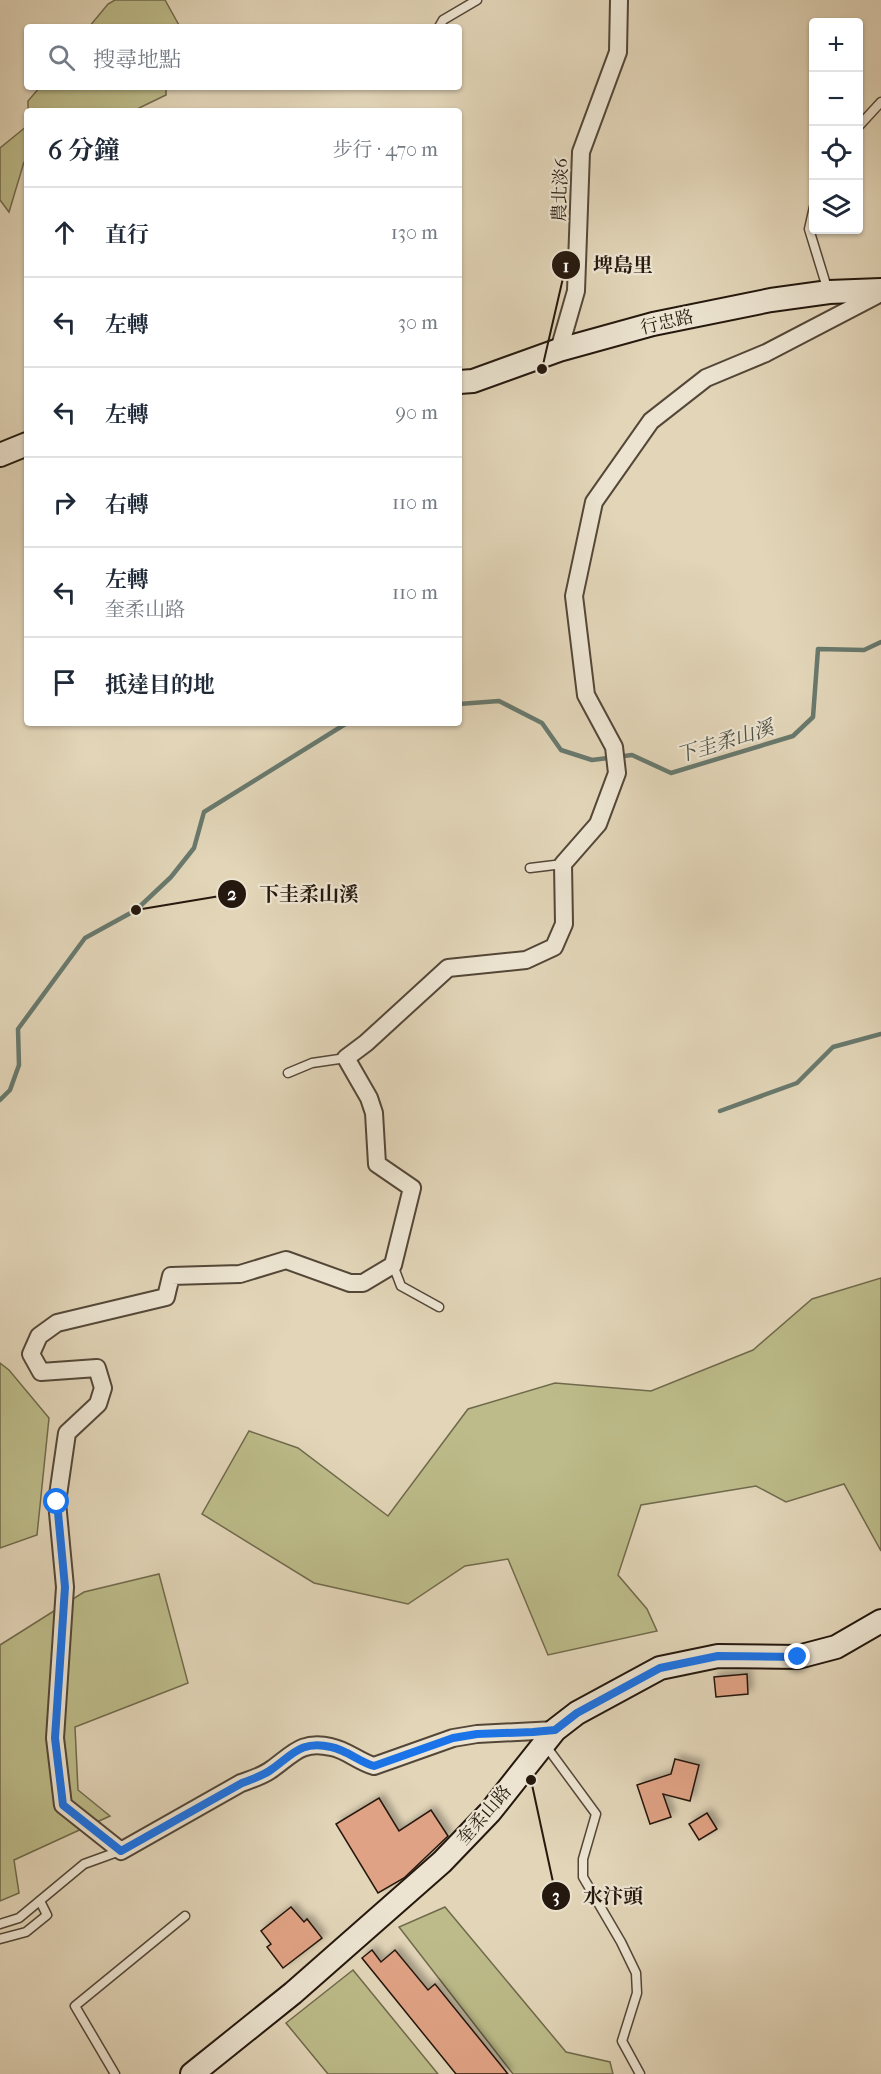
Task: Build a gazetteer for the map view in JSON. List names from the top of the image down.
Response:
{
  "streets": {
    "street": ["農北淡6", "行忠路", "奎柔山路"]
  },
  "crossings": [
    ["農北淡6", "行忠路"]
  ],
  "water": ["下圭柔山溪"],
  "places": ["埤島里", "下圭柔山溪", "水汴頭"],
  "page": {
    "map_buttons": ["+", "−"],
    "search": "搜尋地點",
    "heading": ["6 分鐘", "步行 · 470 m"],
    "list": [
      ["直行", "130 m"],
      ["左轉", "30 m"],
      ["左轉", "90 m"],
      ["右轉", "110 m"],
      ["左轉", "奎柔山路", "110 m"],
      "抵達目的地"
    ]
  }
}
